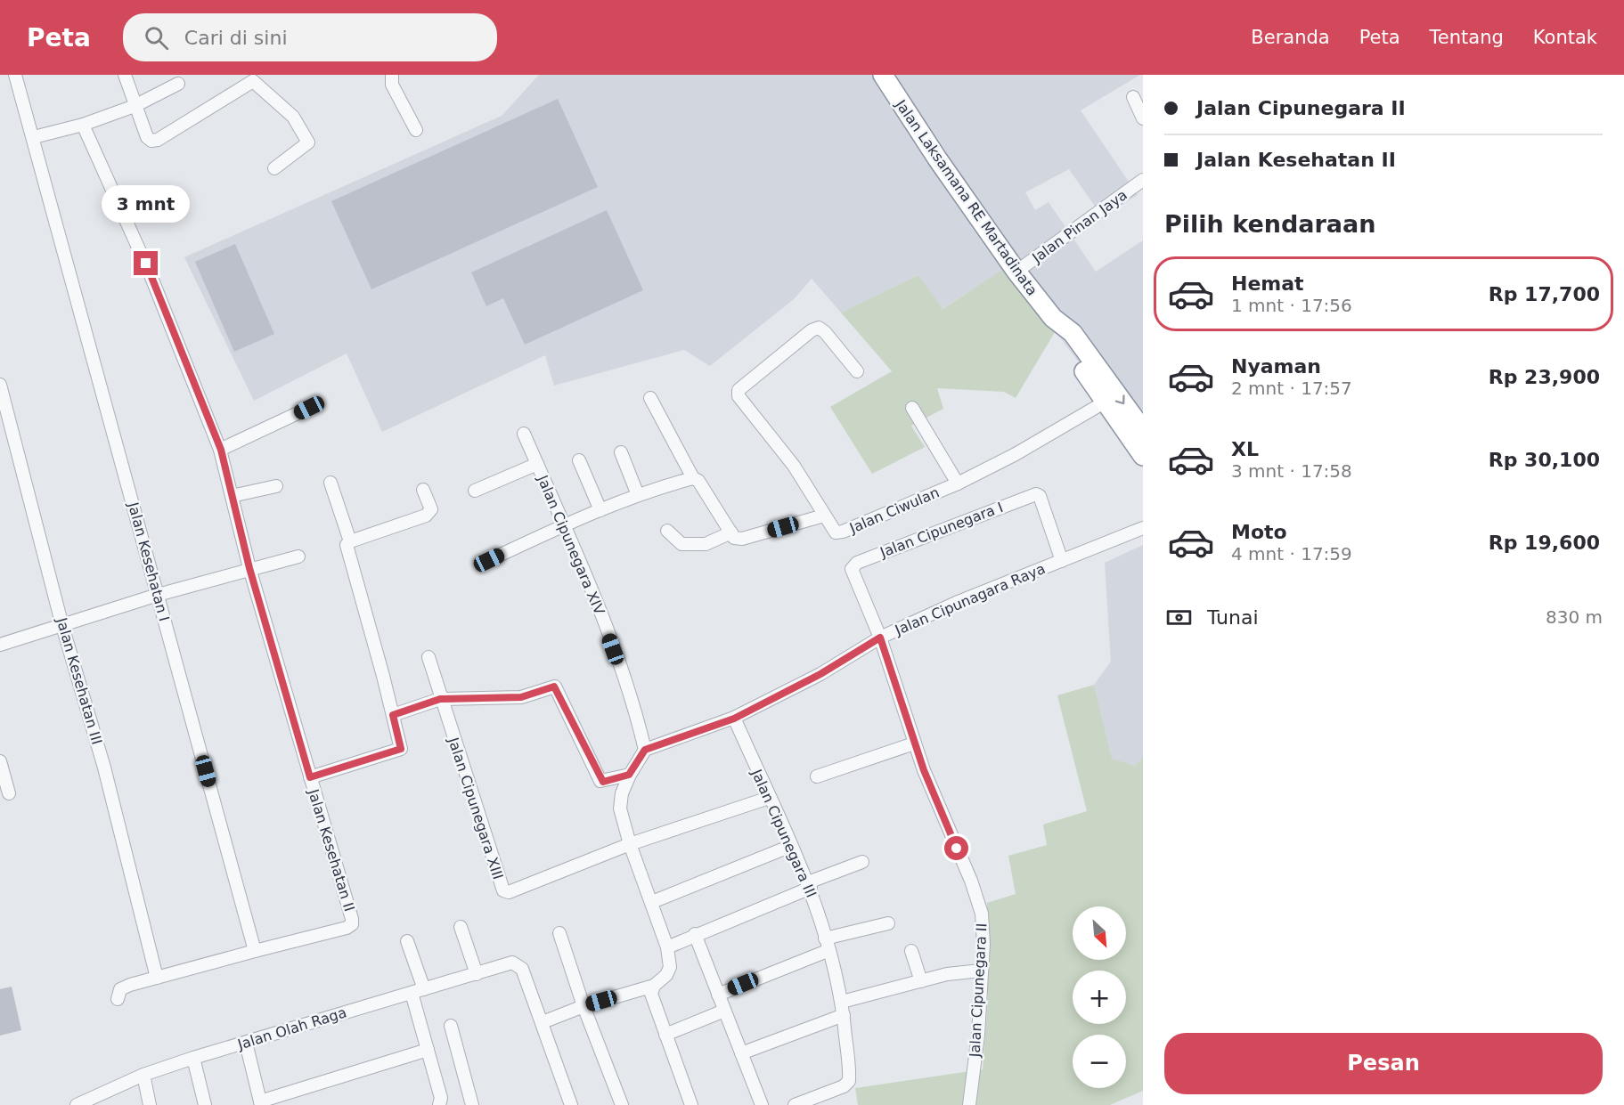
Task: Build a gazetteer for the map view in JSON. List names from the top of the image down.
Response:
{
  "streets": {
    "highway": ["Jalan Laksamana RE Martadinata"],
    "street": [
      "Jalan Pinan Jaya",
      "Jalan Ciwulan",
      "Jalan Cipunegara I",
      "Jalan Cipunegara XIV",
      "Jalan Kesehatan I",
      "Jalan Cipunagara Raya",
      "Jalan Kesehatan III",
      "Jalan Cipunegara XIII",
      "Jalan Cipunegara III",
      "Jalan Kesehatan II",
      "Jalan Cipunegara II",
      "Jalan Olah Raga"
    ]
  },
  "crossings": [
    ["Jalan Laksamana RE Martadinata", "Jalan Pinan Jaya"],
    ["Jalan Laksamana RE Martadinata", "Jalan Ciwulan"],
    ["Jalan Cipunegara I", "Jalan Cipunagara Raya"],
    ["Jalan Cipunegara I", "Jalan Cipunegara II"],
    ["Jalan Cipunegara XIV", "Jalan Cipunagara Raya"],
    ["Jalan Kesehatan I", "Jalan Kesehatan II"],
    ["Jalan Cipunagara Raya", "Jalan Cipunegara III"],
    ["Jalan Cipunagara Raya", "Jalan Cipunegara II"]
  ],
  "north": "bottom right",
  "page": {
    "header": "Peta",
    "search": "Cari di sini",
    "nav": [
      "Beranda",
      "Peta",
      "Tentang",
      "Kontak"
    ],
    "banner": ["Jalan Cipunegara II", "Jalan Kesehatan II"],
    "bubble": "3 mnt",
    "heading": "Pilih kendaraan",
    "list": [
      {
        "name": "Hemat",
        "note": "1 mnt · 17:56",
        "value": "Rp 17,700"
      },
      {
        "name": "Nyaman",
        "note": "2 mnt · 17:57",
        "value": "Rp 23,900"
      },
      {
        "name": "XL",
        "note": "3 mnt · 17:58",
        "value": "Rp 30,100"
      },
      {
        "name": "Moto",
        "note": "4 mnt · 17:59",
        "value": "Rp 19,600"
      }
    ],
    "pay": ["Tunai", "830 m"],
    "map_buttons": ["+", "−"],
    "buttons": "Pesan"
  }
}
